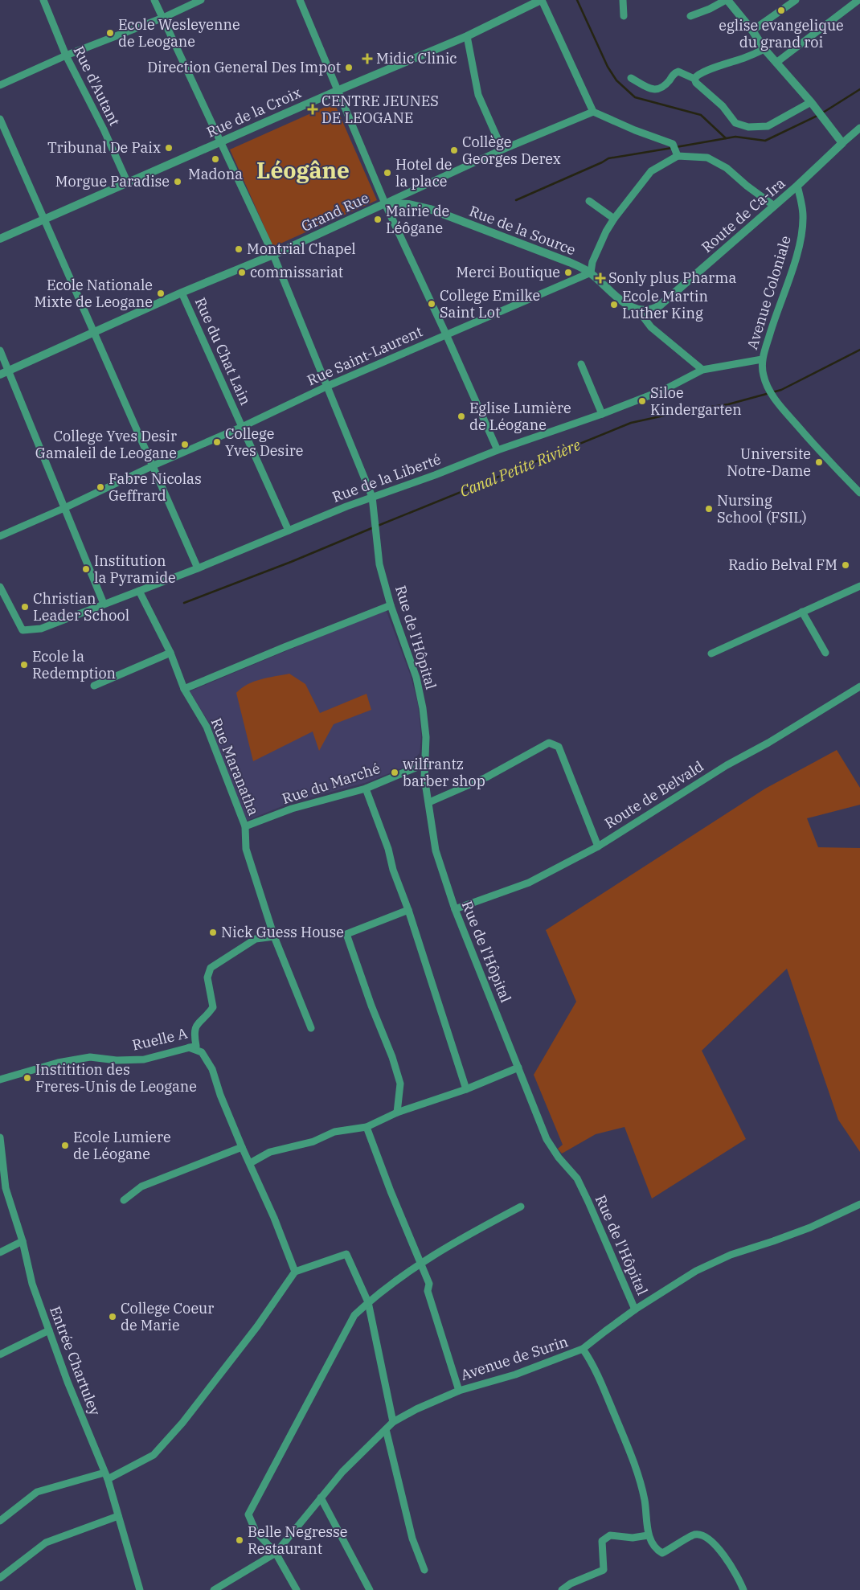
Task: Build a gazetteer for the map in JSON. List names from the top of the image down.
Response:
{
  "streets": {
    "street": [
      "Rue d'Autant",
      "Rue de la Croix",
      "Grand Rue",
      "Route de Ca-Ira",
      "Rue de la Source",
      "Avenue Coloniale",
      "Rue du Chat Lain",
      "Rue Saint-Laurent",
      "Rue de la Liberté",
      "Rue de l'Hôpital",
      "Rue Maranatha",
      "Rue du Marché",
      "Route de Belvald",
      "Ruelle A",
      "Avenue de Surin",
      "Entrée Chartuley"
    ]
  },
  "crossings": [
    ["Rue d'Autant", "Rue de la Croix"],
    ["Rue de la Croix", "Rue de l'Hôpital"],
    ["Grand Rue", "Rue de la Source"],
    ["Grand Rue", "Rue du Chat Lain"],
    ["Grand Rue", "Rue de l'Hôpital"],
    ["Route de Ca-Ira", "Rue de la Source"],
    ["Route de Ca-Ira", "Avenue Coloniale"],
    ["Rue de la Source", "Rue Saint-Laurent"],
    ["Avenue Coloniale", "Rue de la Liberté"],
    ["Rue du Chat Lain", "Rue Saint-Laurent"],
    ["Rue du Chat Lain", "Rue de la Liberté"],
    ["Rue Saint-Laurent", "Rue de l'Hôpital"],
    ["Rue de la Liberté", "Rue de l'Hôpital"],
    ["Rue de la Liberté", "Rue Maranatha"],
    ["Rue de l'Hôpital", "Rue du Marché"],
    ["Rue de l'Hôpital", "Route de Belvald"],
    ["Rue de l'Hôpital", "Avenue de Surin"],
    ["Rue Maranatha", "Rue du Marché"],
    ["Rue Maranatha", "Ruelle A"]
  ],
  "districts": ["Léogâne"],
  "water": ["Canal Petite Rivière"],
  "places": {
    "other": [
      "eglise evangelique du grand roi",
      "Ecole Wesleyenne de Leogane",
      "Direction General Des Impot",
      "Tribunal De Paix",
      "Collège Georges Derex",
      "Madona",
      "Hotel de la place",
      "Morgue Paradise",
      "Mairie de Léôgane",
      "Montrial Chapel",
      "commissariat",
      "Merci Boutique",
      "Ecole Nationale Mixte de Leogane",
      "College Emilke Saint Lot",
      "Ecole Martin Luther King",
      "Siloe Kindergarten",
      "Eglise Lumière de Léogane",
      "College Yves Desire",
      "College Yves Desir Gamaleil de Leogane",
      "Universite Notre-Dame",
      "Fabre Nicolas Geffrard",
      "Nursing School (FSIL)",
      "Radio Belval FM",
      "Institution la Pyramide",
      "Christian Leader School",
      "Ecole la Redemption",
      "wilfrantz barber shop",
      "Nick Guess House",
      "Institition des Freres-Unis de Leogane",
      "Ecole Lumiere de Léogane",
      "College Coeur de Marie",
      "Belle Negresse Restaurant"
    ],
    "health": ["Midic Clinic", "CENTRE JEUNES DE LEOGANE", "Sonly plus Pharma"]
  }
}
